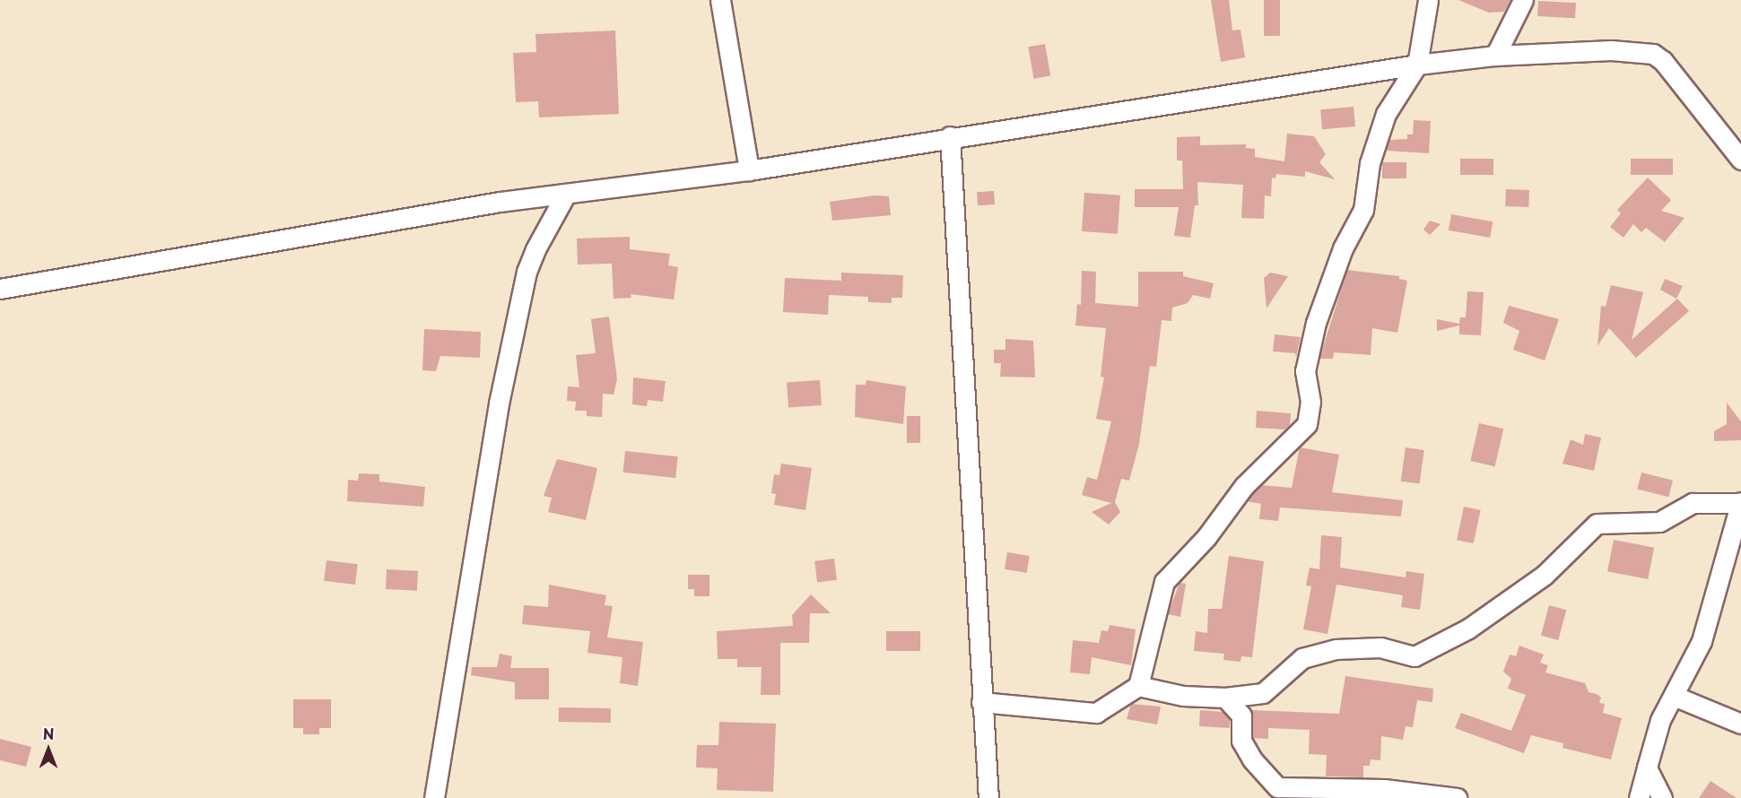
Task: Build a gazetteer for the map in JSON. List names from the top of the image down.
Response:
{
  "north": "top"
}
